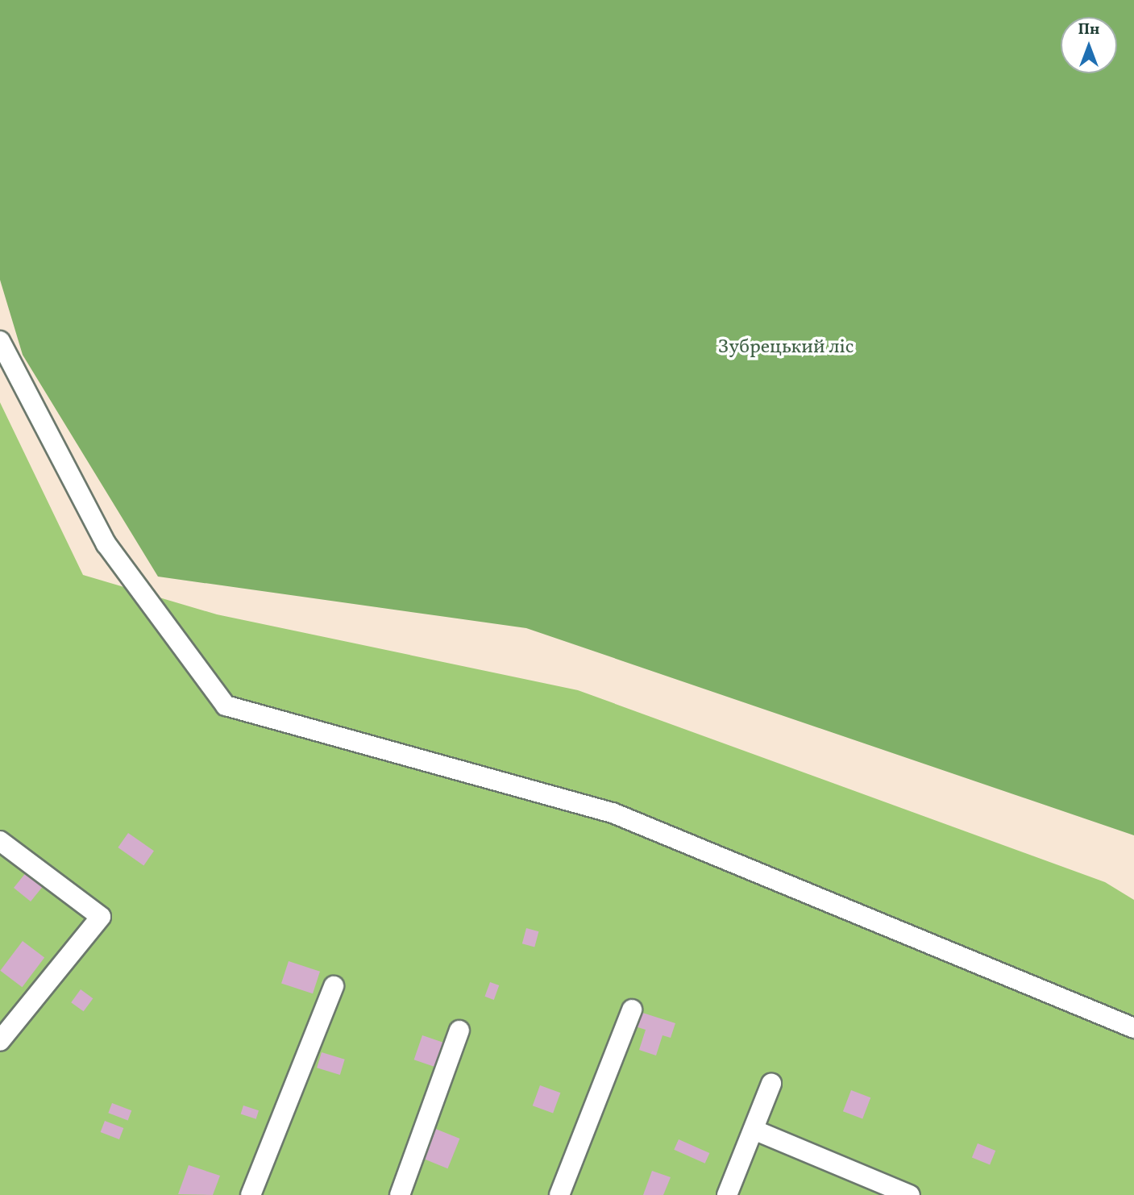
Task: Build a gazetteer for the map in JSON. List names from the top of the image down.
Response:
{
  "parks": ["Зубрецький ліс"],
  "north": "top"
}
